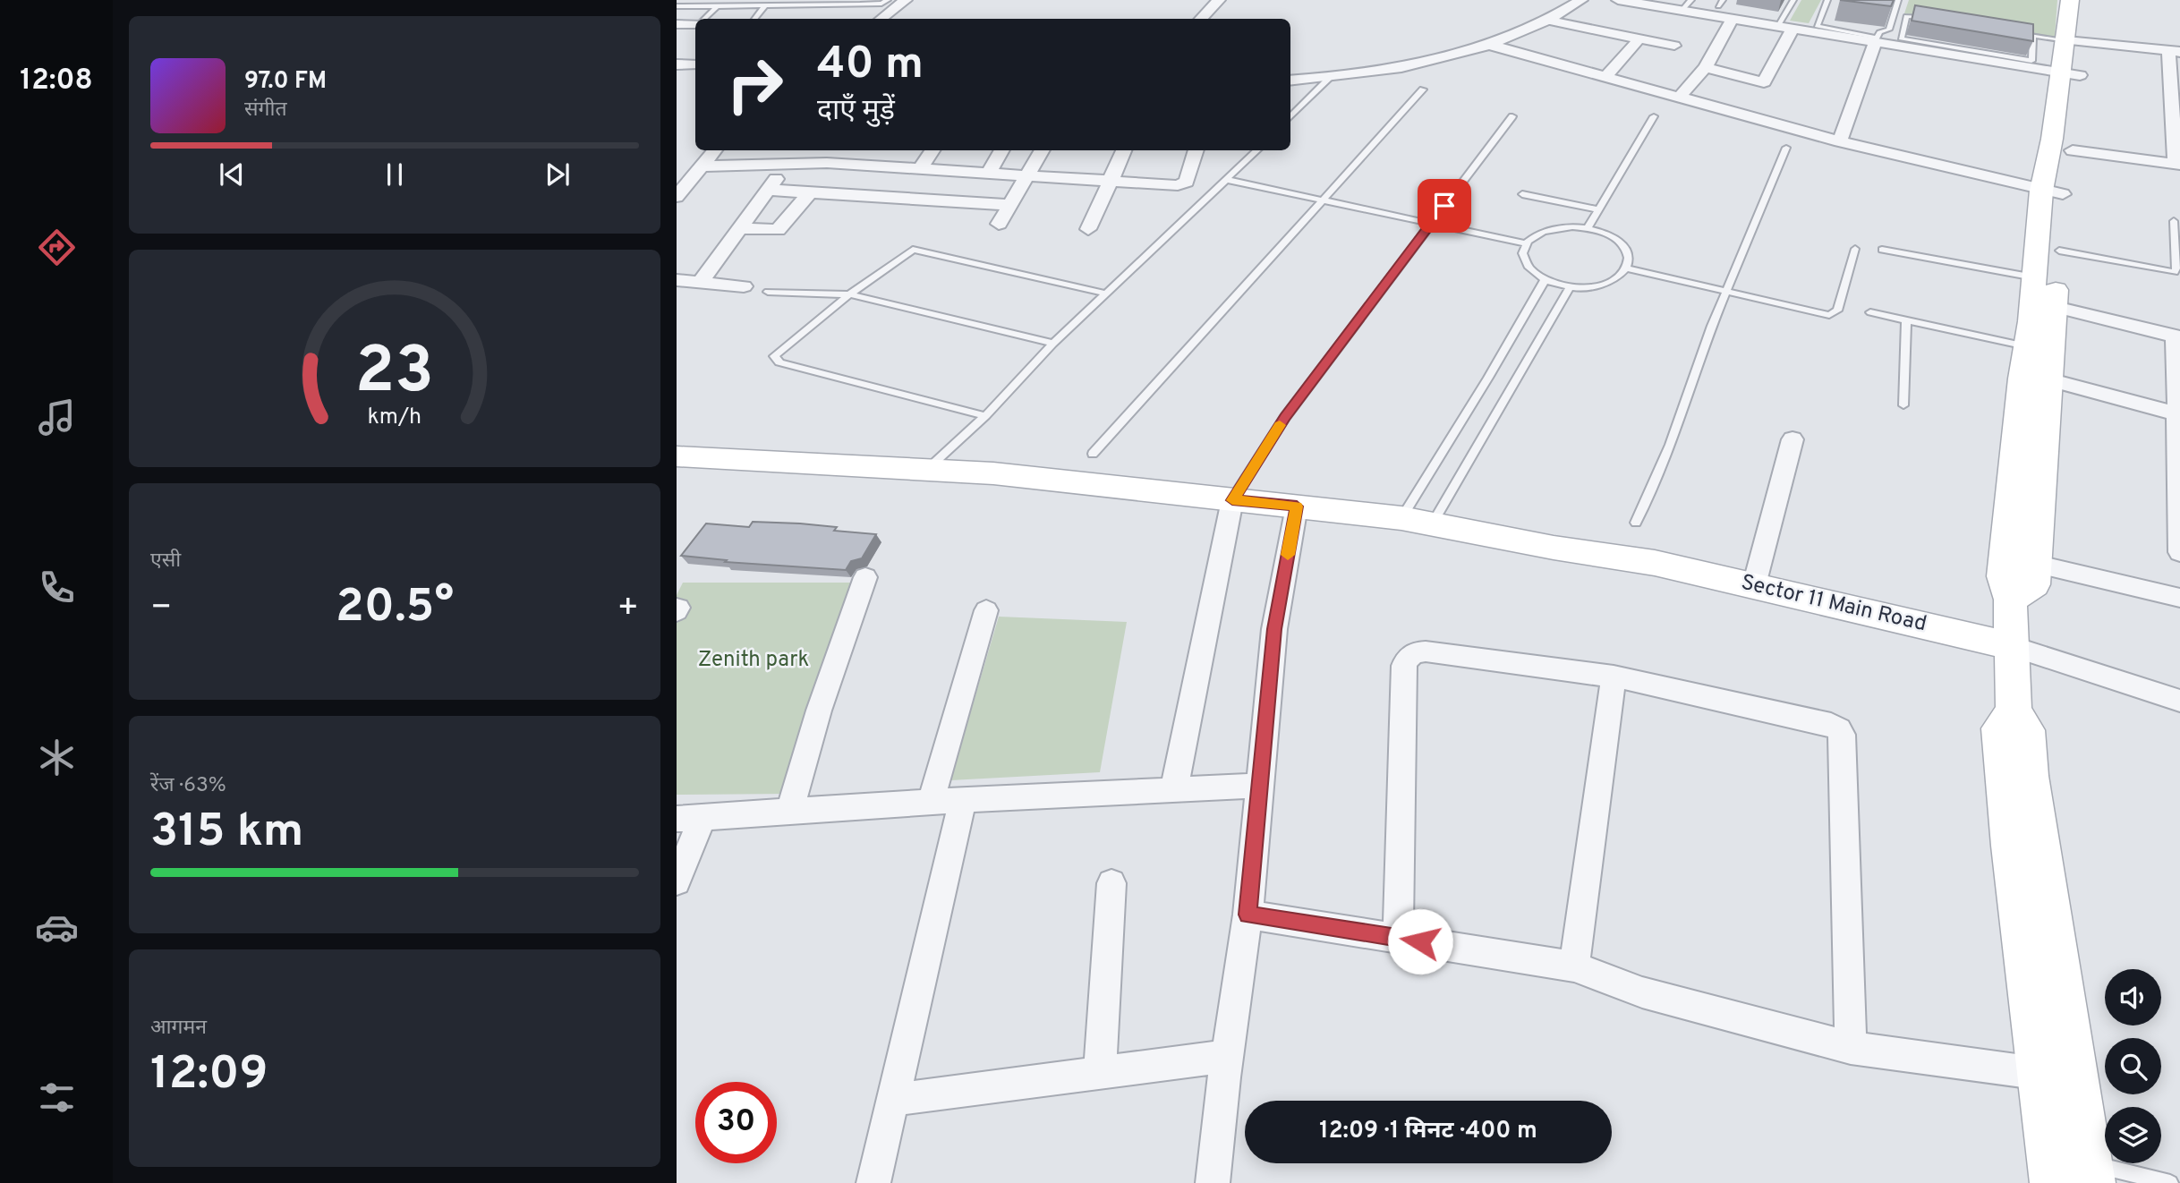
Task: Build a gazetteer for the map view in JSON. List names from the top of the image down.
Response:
{
  "streets": {
    "street": ["Sector 11 Main Road"]
  },
  "parks": ["Zenith park"],
  "page": {
    "tabs": "12:08",
    "turn": ["40 m", "दाएँ मुड़ें"],
    "song": ["97.0 FM", "संगीत"],
    "tile": [
      "एसी",
      ["रेंज · 63%", "315 km"],
      ["आगमन", "12:09"]
    ],
    "heat": ["−", "20.5°", "+"],
    "limit": "30",
    "trip": "12:09 · 1 मिनट · 400 m",
    "gauge": ["23", "km/h"]
  }
}
